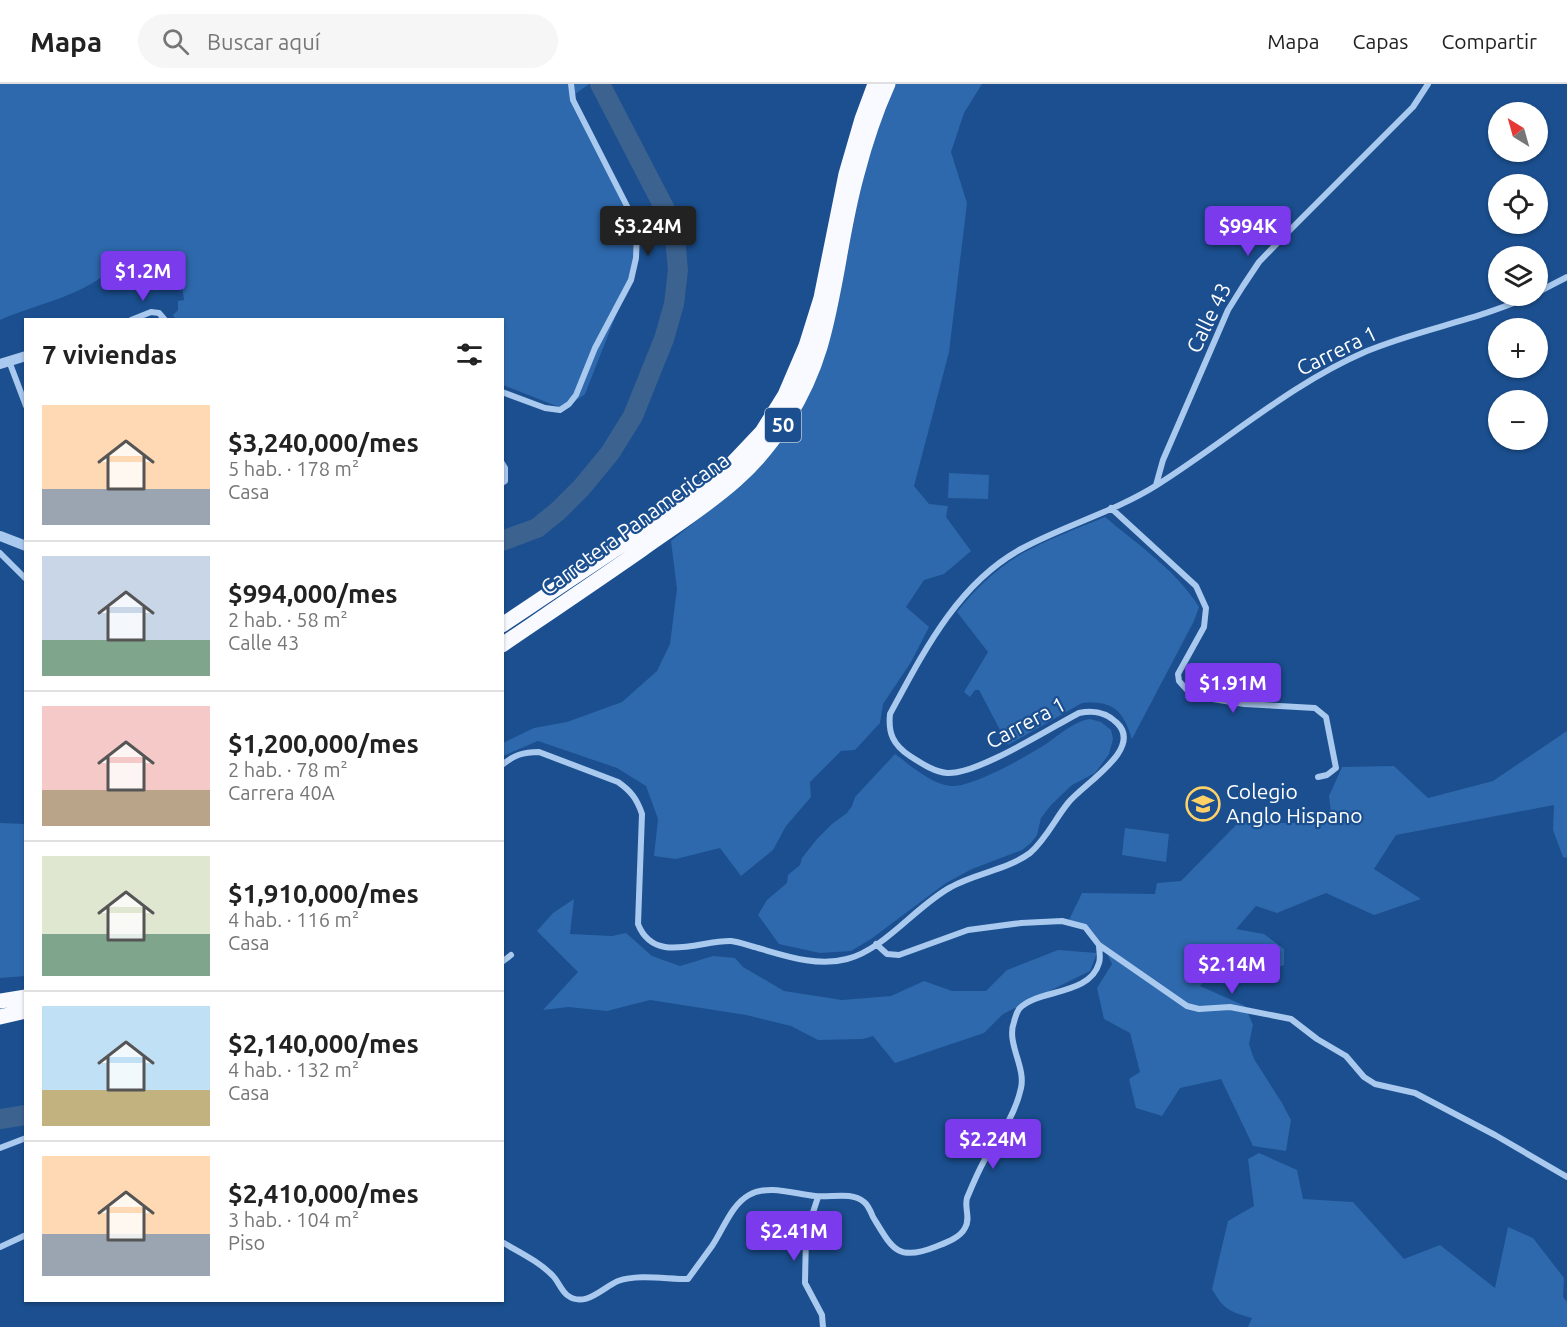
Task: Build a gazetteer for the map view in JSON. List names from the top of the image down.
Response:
{
  "streets": {
    "highway": ["50", "Carretera Panamericana"],
    "street": ["Calle 43", "Carrera 1"]
  },
  "crossings": [
    ["Calle 43", "Carrera 1"]
  ],
  "places": {
    "school or university": ["Colegio Anglo Hispano"]
  },
  "north": "top left",
  "page": {
    "header": "Mapa",
    "search": "Buscar aquí",
    "nav": ["Mapa", "Capas", "Compartir"],
    "map_buttons": ["+", "−"],
    "price": [
      "$3.24M",
      "$994K",
      "$1.2M",
      "$1.91M",
      "$2.14M",
      "$2.24M",
      "$2.41M"
    ],
    "heading": "7 viviendas",
    "list": [
      {
        "name": "$3,240,000/mes",
        "note": "5 hab. · 178 m² · Casa"
      },
      {
        "name": "$994,000/mes",
        "note": "2 hab. · 58 m² · Calle 43"
      },
      {
        "name": "$1,200,000/mes",
        "note": "2 hab. · 78 m² · Carrera 40A"
      },
      {
        "name": "$1,910,000/mes",
        "note": "4 hab. · 116 m² · Casa"
      },
      {
        "name": "$2,140,000/mes",
        "note": "4 hab. · 132 m² · Casa"
      },
      {
        "name": "$2,410,000/mes",
        "note": "3 hab. · 104 m² · Piso"
      }
    ]
  }
}
